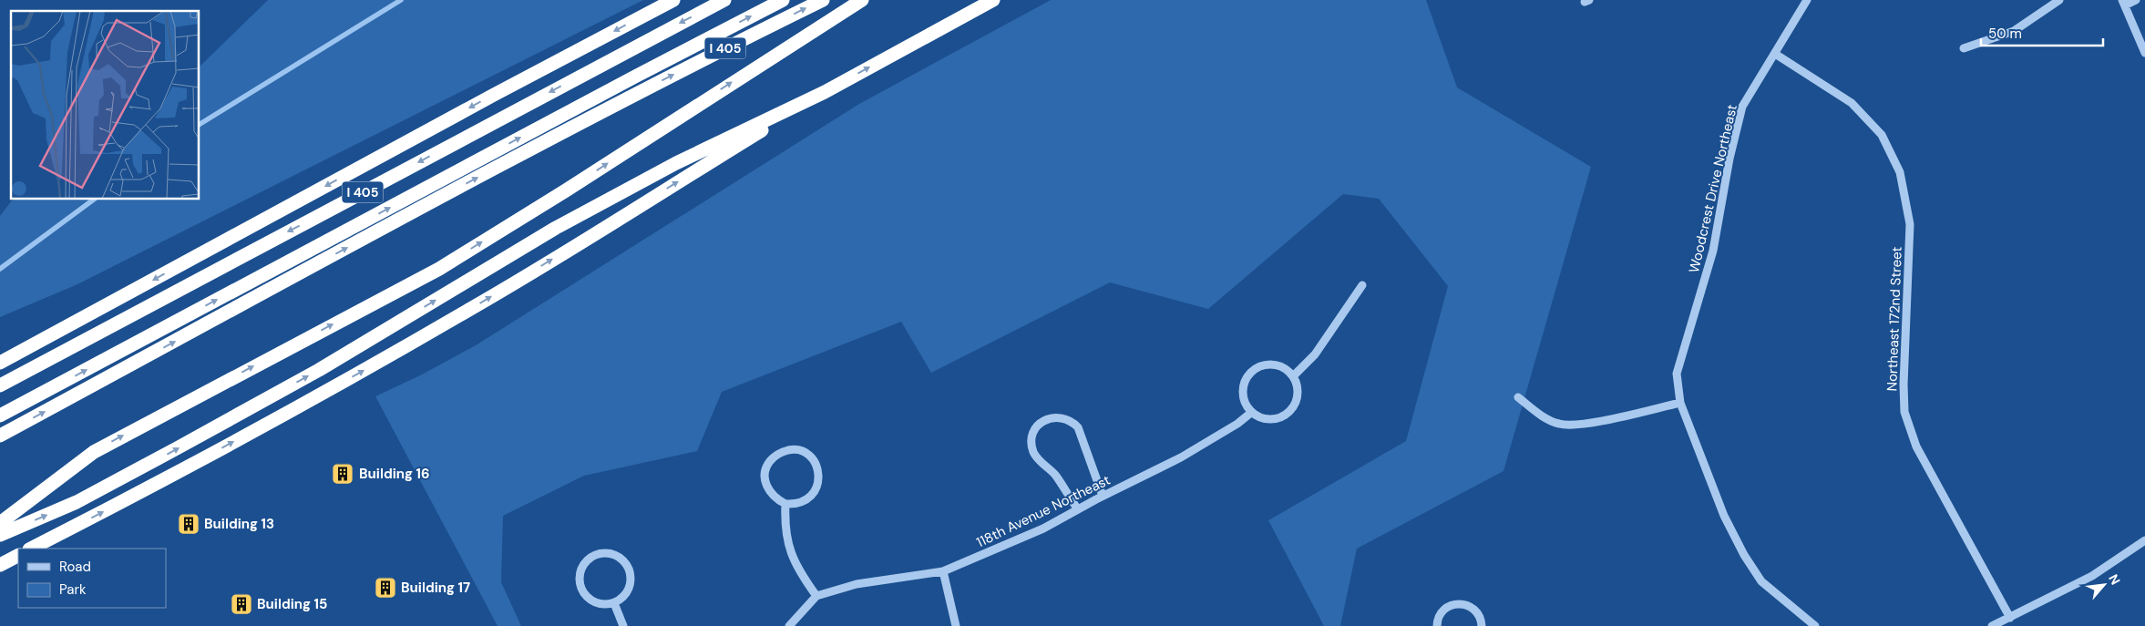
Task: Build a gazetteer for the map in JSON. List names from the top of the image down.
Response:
{
  "streets": {
    "highway": ["I 405"],
    "street": ["Woodcrest Drive Northeast", "Northeast 172nd Street", "118th Avenue Northeast"]
  },
  "crossings": [
    ["Woodcrest Drive Northeast", "Northeast 172nd Street"]
  ],
  "places": {
    "building": [
      "Building 16",
      "Building 13",
      "Building 17",
      "Building 15"
    ]
  },
  "legend": ["Road", "Park"],
  "scale_bar": "50 m",
  "north": "top right"
}
